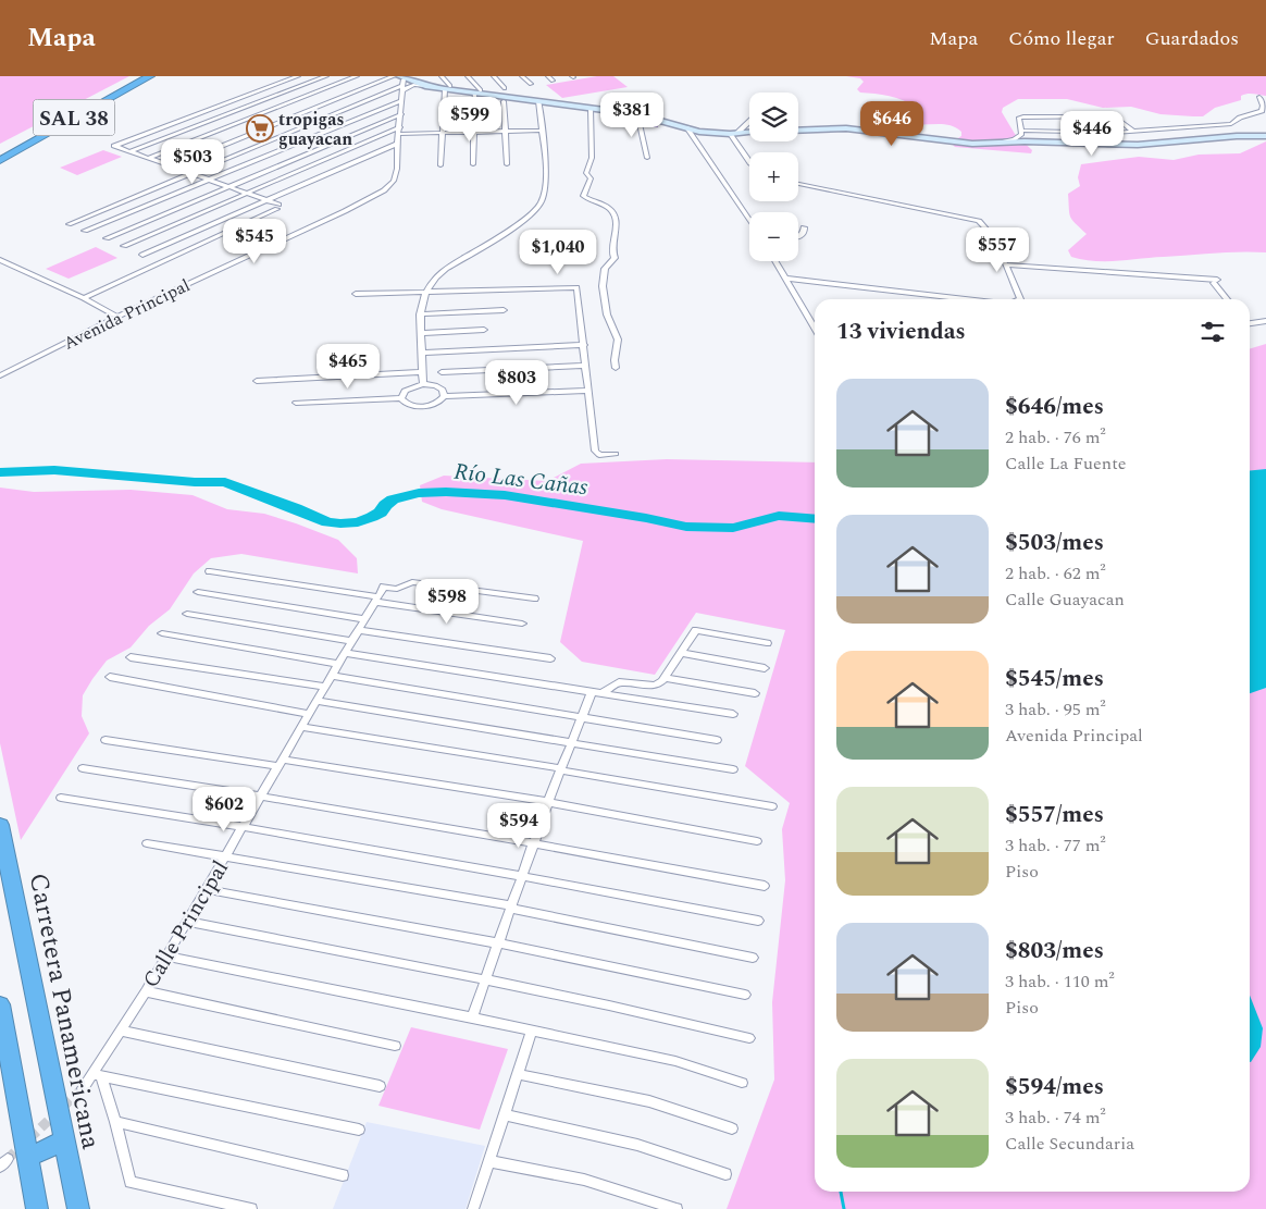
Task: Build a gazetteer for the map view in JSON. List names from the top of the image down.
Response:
{
  "streets": {
    "highway": ["SAL 38", "Carretera Panamericana"],
    "street": ["Avenida Principal", "Calle Principal"]
  },
  "water": ["Río Las Cañas"],
  "places": {
    "supermarket": ["tropigas guayacan"]
  },
  "page": {
    "header": "Mapa",
    "nav": ["Mapa", "Cómo llegar", "Guardados"],
    "map_buttons": ["+", "−"],
    "price": [
      "$381",
      "$599",
      "$646",
      "$446",
      "$503",
      "$545",
      "$557",
      "$1,040",
      "$465",
      "$803",
      "$598",
      "$602",
      "$594"
    ],
    "heading": "13 viviendas",
    "list": [
      {
        "name": "$646/mes",
        "note": "2 hab. · 76 m² · Calle La Fuente"
      },
      {
        "name": "$503/mes",
        "note": "2 hab. · 62 m² · Calle Guayacan"
      },
      {
        "name": "$545/mes",
        "note": "3 hab. · 95 m² · Avenida Principal"
      },
      {
        "name": "$557/mes",
        "note": "3 hab. · 77 m² · Piso"
      },
      {
        "name": "$803/mes",
        "note": "3 hab. · 110 m² · Piso"
      },
      {
        "name": "$594/mes",
        "note": "3 hab. · 74 m² · Calle Secundaria"
      }
    ]
  }
}
